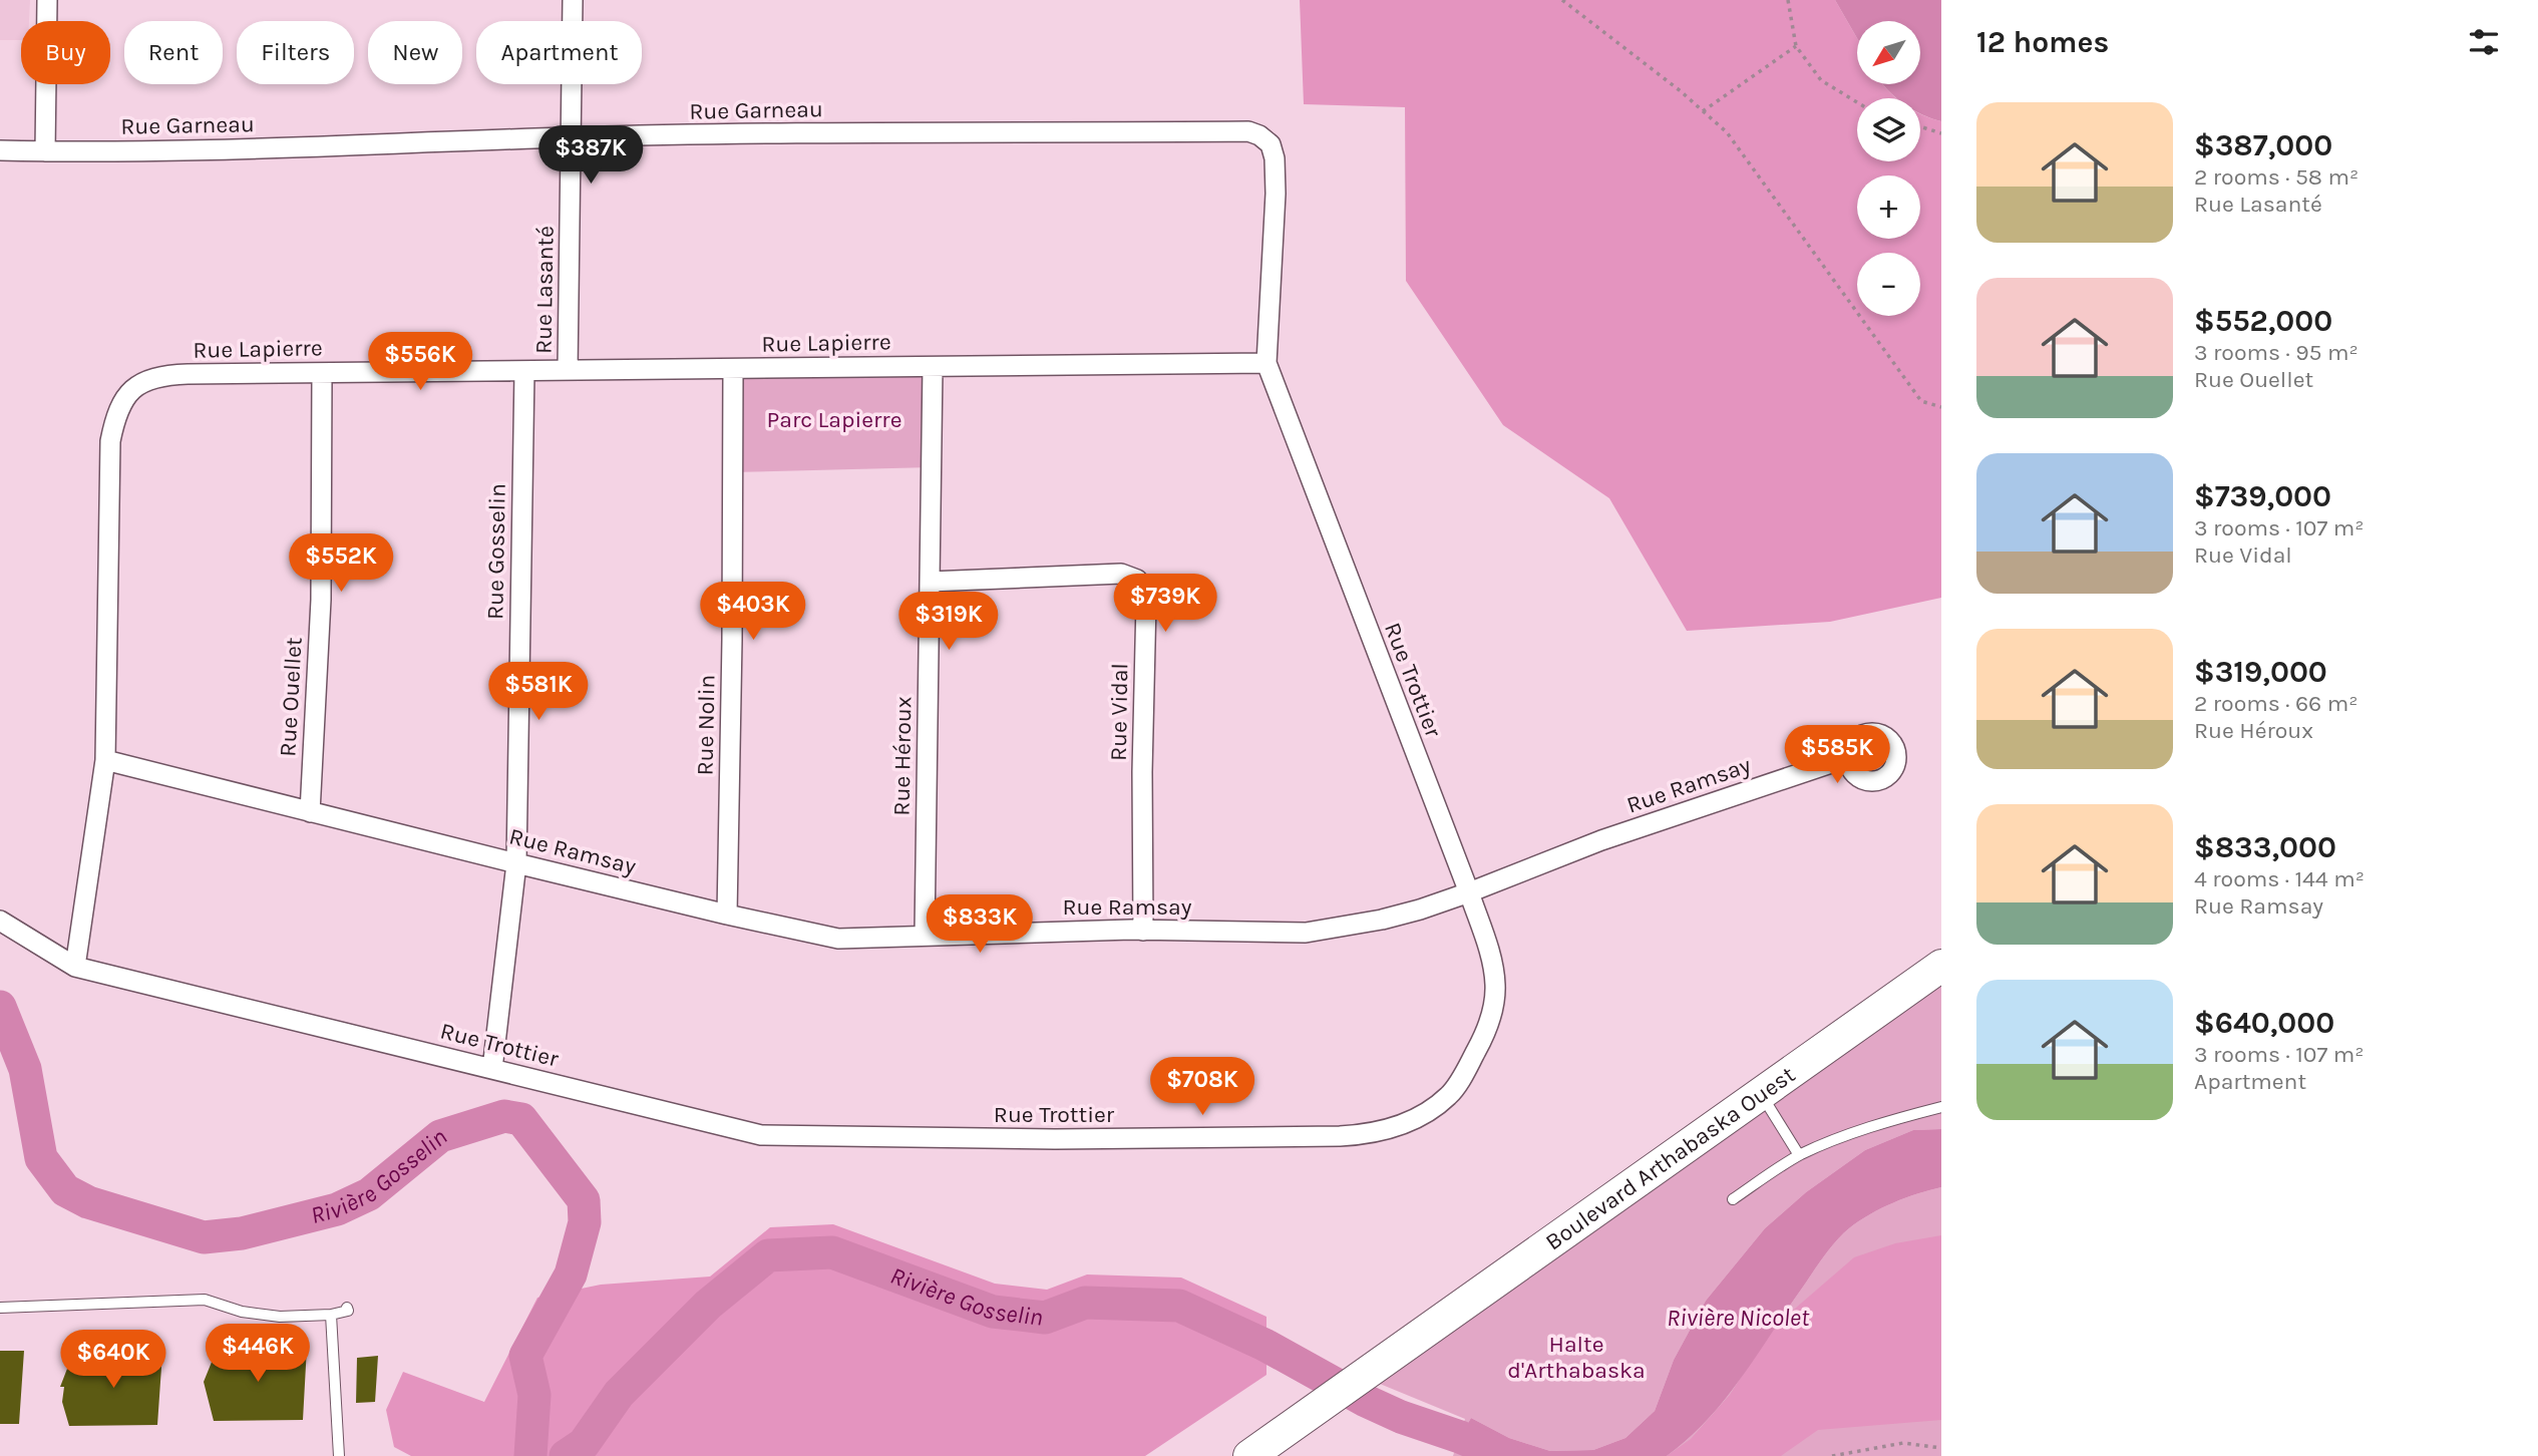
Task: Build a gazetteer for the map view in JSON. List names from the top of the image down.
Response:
{
  "streets": {
    "main road": ["Boulevard Arthabaska Ouest"],
    "street": [
      "Rue Garneau",
      "Rue Lasanté",
      "Rue Lapierre",
      "Rue Gosselin",
      "Rue Trottier",
      "Rue Ouellet",
      "Rue Vidal",
      "Rue Nolin",
      "Rue Héroux",
      "Rue Ramsay"
    ]
  },
  "crossings": [
    ["Rue Garneau", "Rue Lasanté"],
    ["Rue Garneau", "Rue Trottier"],
    ["Rue Lasanté", "Rue Lapierre"],
    ["Rue Lapierre", "Rue Gosselin"],
    ["Rue Lapierre", "Rue Trottier"],
    ["Rue Lapierre", "Rue Ouellet"],
    ["Rue Lapierre", "Rue Nolin"],
    ["Rue Lapierre", "Rue Héroux"],
    ["Rue Lapierre", "Rue Ramsay"],
    ["Rue Gosselin", "Rue Trottier"],
    ["Rue Gosselin", "Rue Ramsay"],
    ["Rue Trottier", "Rue Ramsay"],
    ["Rue Ouellet", "Rue Ramsay"],
    ["Rue Vidal", "Rue Héroux"],
    ["Rue Vidal", "Rue Ramsay"],
    ["Rue Nolin", "Rue Ramsay"],
    ["Rue Héroux", "Rue Ramsay"]
  ],
  "water": ["Rivière Gosselin", "Rivière Nicolet"],
  "parks": ["Parc Lapierre", "Halte d'Arthabaska"],
  "north": "bottom left",
  "page": {
    "heading": "12 homes",
    "map_buttons": ["+", "−"],
    "chip": [
      "Buy",
      "Rent",
      "Filters",
      "New",
      "Apartment"
    ],
    "list": [
      {
        "name": "$387,000",
        "note": "2 rooms · 58 m² · Rue Lasanté"
      },
      {
        "name": "$552,000",
        "note": "3 rooms · 95 m² · Rue Ouellet"
      },
      {
        "name": "$739,000",
        "note": "3 rooms · 107 m² · Rue Vidal"
      },
      {
        "name": "$319,000",
        "note": "2 rooms · 66 m² · Rue Héroux"
      },
      {
        "name": "$833,000",
        "note": "4 rooms · 144 m² · Rue Ramsay"
      },
      {
        "name": "$640,000",
        "note": "3 rooms · 107 m² · Apartment"
      }
    ],
    "price": [
      "$387K",
      "$556K",
      "$552K",
      "$739K",
      "$403K",
      "$319K",
      "$581K",
      "$585K",
      "$833K",
      "$708K",
      "$446K",
      "$640K"
    ]
  }
}
